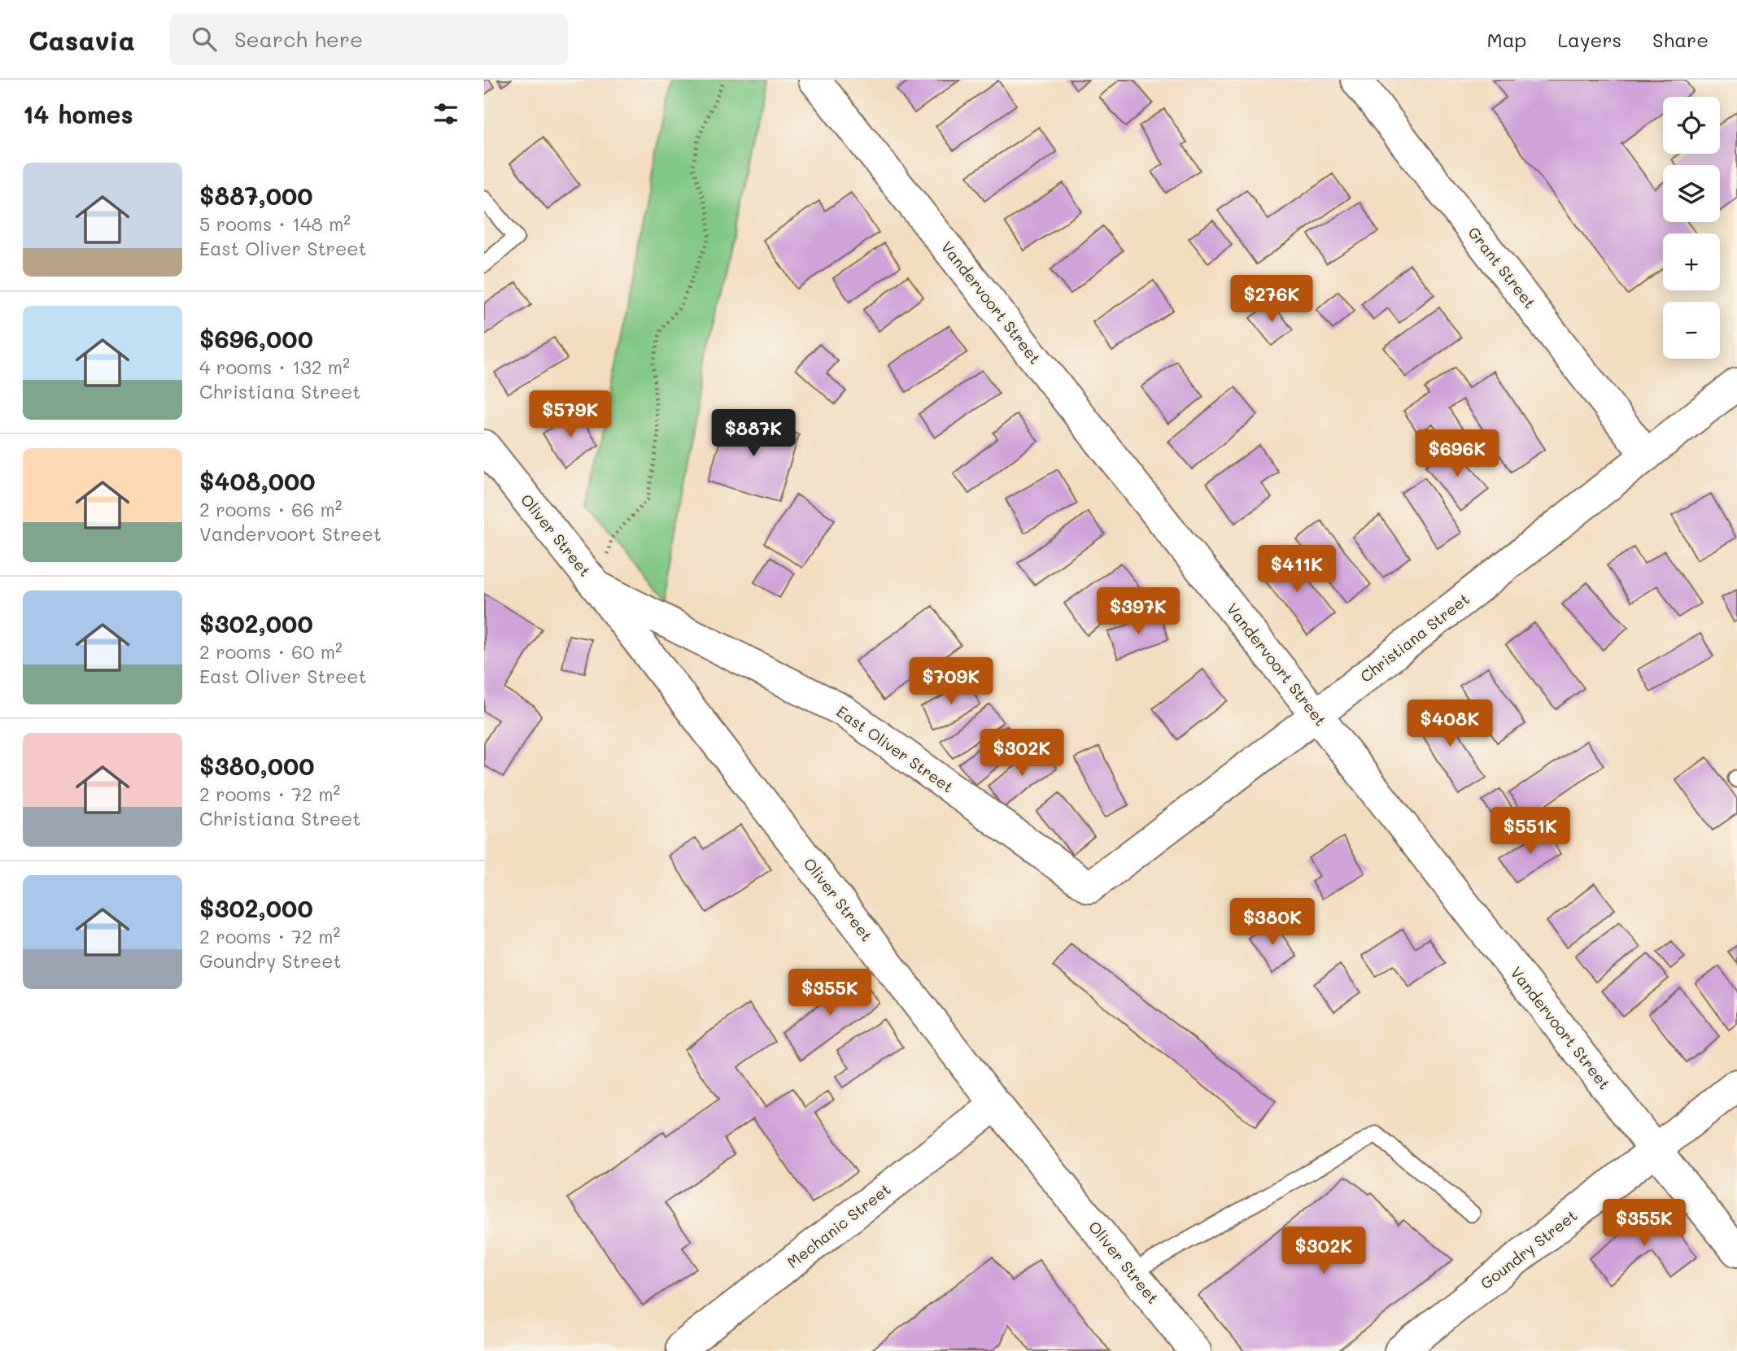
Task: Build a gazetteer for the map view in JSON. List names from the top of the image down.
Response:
{
  "streets": {
    "street": [
      "Grant Street",
      "Vandervoort Street",
      "Oliver Street",
      "Christiana Street",
      "East Oliver Street",
      "Mechanic Street",
      "Goundry Street"
    ]
  },
  "crossings": [
    ["Grant Street", "Christiana Street"],
    ["Vandervoort Street", "Christiana Street"],
    ["Vandervoort Street", "Goundry Street"],
    ["Oliver Street", "East Oliver Street"],
    ["Oliver Street", "Mechanic Street"],
    ["Christiana Street", "East Oliver Street"]
  ],
  "page": {
    "header": "Casavia",
    "search": "Search here",
    "nav": ["Map", "Layers", "Share"],
    "heading": "14 homes",
    "map_buttons": ["+", "−"],
    "list": [
      {
        "name": "$887,000",
        "note": "5 rooms · 148 m² · East Oliver Street"
      },
      {
        "name": "$696,000",
        "note": "4 rooms · 132 m² · Christiana Street"
      },
      {
        "name": "$408,000",
        "note": "2 rooms · 66 m² · Vandervoort Street"
      },
      {
        "name": "$302,000",
        "note": "2 rooms · 60 m² · East Oliver Street"
      },
      {
        "name": "$380,000",
        "note": "2 rooms · 72 m² · Christiana Street"
      },
      {
        "name": "$302,000",
        "note": "2 rooms · 72 m² · Goundry Street"
      }
    ],
    "price": [
      "$276K",
      "$579K",
      "$887K",
      "$696K",
      "$411K",
      "$397K",
      "$709K",
      "$408K",
      "$302K",
      "$551K",
      "$380K",
      "$355K",
      "$355K",
      "$302K"
    ]
  }
}
